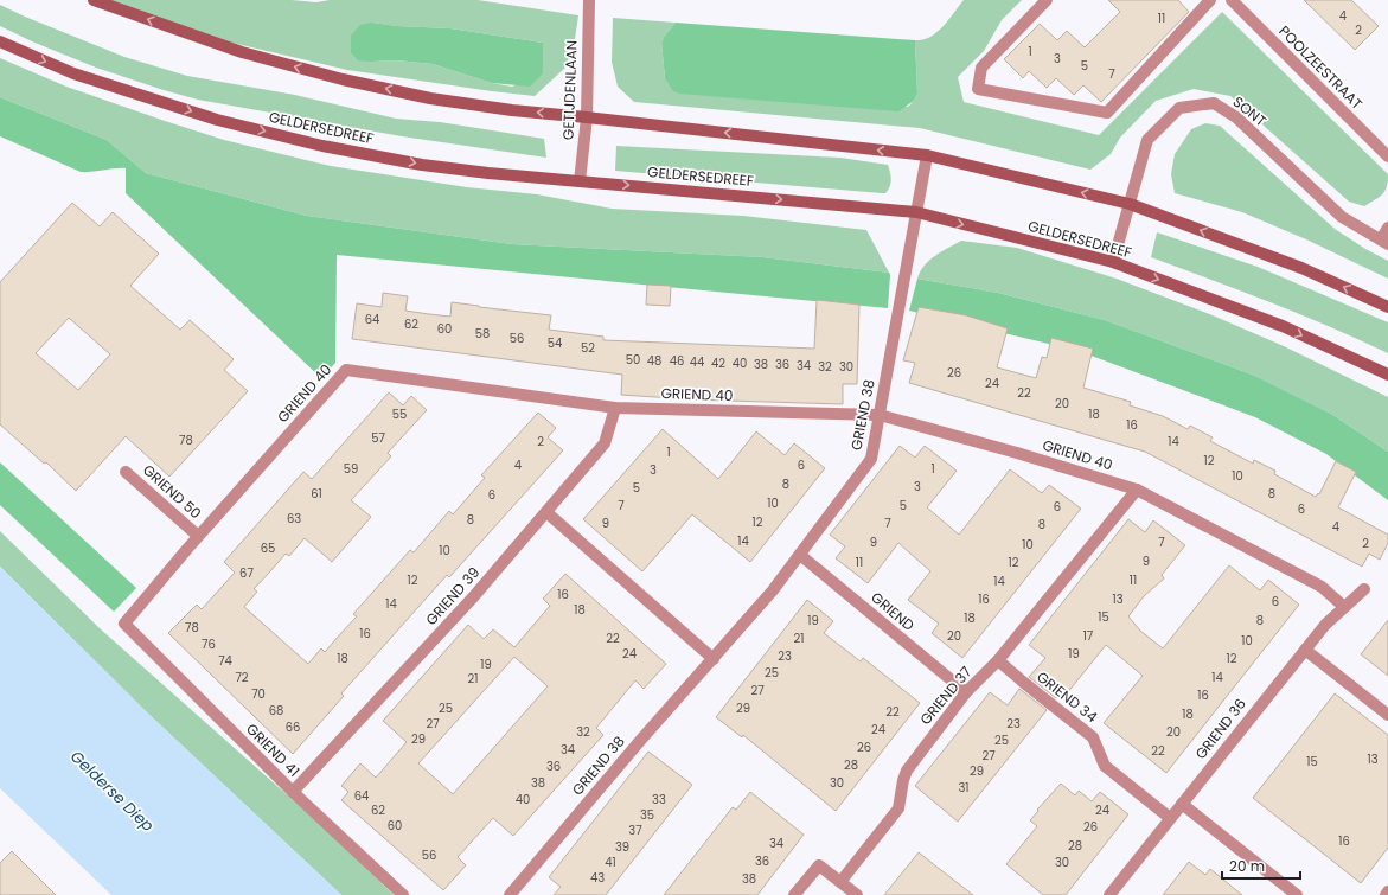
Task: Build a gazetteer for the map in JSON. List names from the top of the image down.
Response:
{
  "streets": {
    "main road": ["GELDERSEDREEF"],
    "street": [
      "POOLZEESTRAAT",
      "GETIJDENLAAN",
      "SONT",
      "GRIEND 40",
      "GRIEND 38",
      "GRIEND 50",
      "GRIEND 39",
      "GRIEND",
      "GRIEND 37",
      "GRIEND 34",
      "GRIEND 36",
      "GRIEND 41"
    ]
  },
  "crossings": [
    ["GETIJDENLAAN", "GELDERSEDREEF"],
    ["SONT", "GELDERSEDREEF"],
    ["GELDERSEDREEF", "GRIEND 38"],
    ["GRIEND 40", "GRIEND 38"],
    ["GRIEND 40", "GRIEND 50"],
    ["GRIEND 40", "GRIEND 39"],
    ["GRIEND 40", "GRIEND 37"],
    ["GRIEND 40", "GRIEND 36"],
    ["GRIEND 40", "GRIEND 41"],
    ["GRIEND 38", "GRIEND"],
    ["GRIEND 39", "GRIEND 41"],
    ["GRIEND", "GRIEND 37"],
    ["GRIEND 37", "GRIEND 34"],
    ["GRIEND 34", "GRIEND 36"]
  ],
  "water": ["Gelderse Diep"],
  "house_numbers": [
    "4",
    "11",
    "2",
    "1",
    "3",
    "5",
    "7",
    "64",
    "62",
    "60",
    "58",
    "56",
    "54",
    "52",
    "50",
    "48",
    "46",
    "44",
    "42",
    "40",
    "38",
    "36",
    "34",
    "32",
    "30",
    "26",
    "24",
    "22",
    "20",
    "55",
    "18",
    "16",
    "57",
    "78",
    "2",
    "14",
    "1",
    "12",
    "4",
    "6",
    "59",
    "1",
    "3",
    "10",
    "8",
    "3",
    "5",
    "61",
    "8",
    "6",
    "10",
    "7",
    "5",
    "6",
    "6",
    "63",
    "8",
    "12",
    "9",
    "7",
    "8",
    "4",
    "14",
    "9",
    "7",
    "2",
    "10",
    "65",
    "10",
    "9",
    "11",
    "12",
    "67",
    "12",
    "11",
    "14",
    "16",
    "16",
    "13",
    "6",
    "14",
    "18",
    "15",
    "18",
    "19",
    "8",
    "78",
    "16",
    "20",
    "17",
    "22",
    "21",
    "10",
    "76",
    "24",
    "19",
    "23",
    "18",
    "12",
    "74",
    "19",
    "25",
    "72",
    "14",
    "21",
    "27",
    "70",
    "16",
    "25",
    "29",
    "68",
    "22",
    "18",
    "27",
    "23",
    "66",
    "24",
    "32",
    "20",
    "29",
    "25",
    "26",
    "34",
    "22",
    "27",
    "13",
    "15",
    "28",
    "36",
    "29",
    "38",
    "30",
    "31",
    "64",
    "40",
    "33",
    "62",
    "24",
    "35",
    "60",
    "26",
    "37",
    "16",
    "34",
    "28",
    "39",
    "56",
    "36",
    "41",
    "30",
    "43",
    "38"
  ],
  "scale_bar": "20 m"
}
